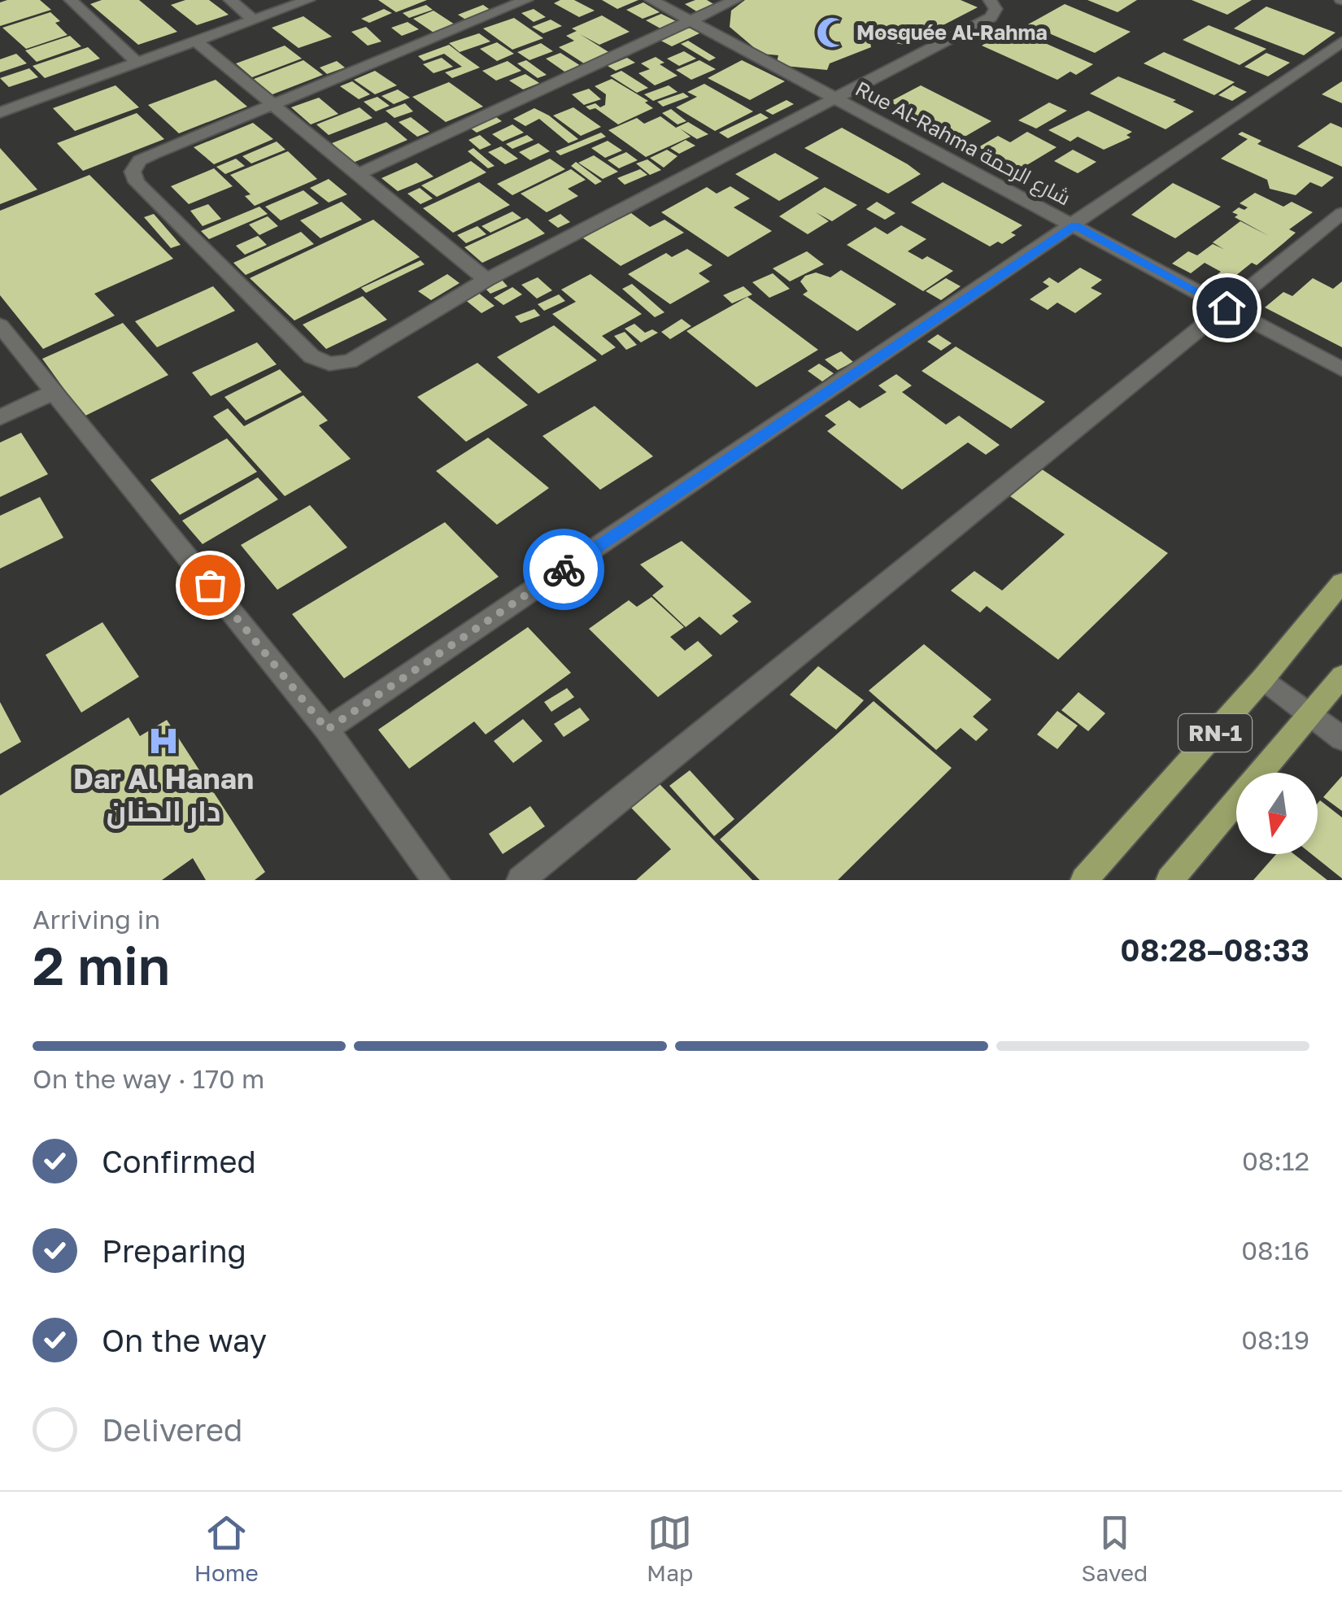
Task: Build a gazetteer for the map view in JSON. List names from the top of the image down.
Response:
{
  "streets": {
    "main road": ["RN-1"],
    "street": ["Rue Al-Rahma شارع الرحمة"]
  },
  "places": {
    "mosque": ["Mosquée Al-Rahma"],
    "hospital": ["Dar Al Hanan دار الحنان"]
  },
  "north": "bottom",
  "page": {
    "heading": ["2 min", "Arriving in", "08:28–08:33"],
    "bar": "On the way · 170 m",
    "list": [
      ["Confirmed", "08:12"],
      ["Preparing", "08:16"],
      ["On the way", "08:19"],
      "Delivered"
    ],
    "tabs": ["Home", "Map", "Saved"]
  }
}
